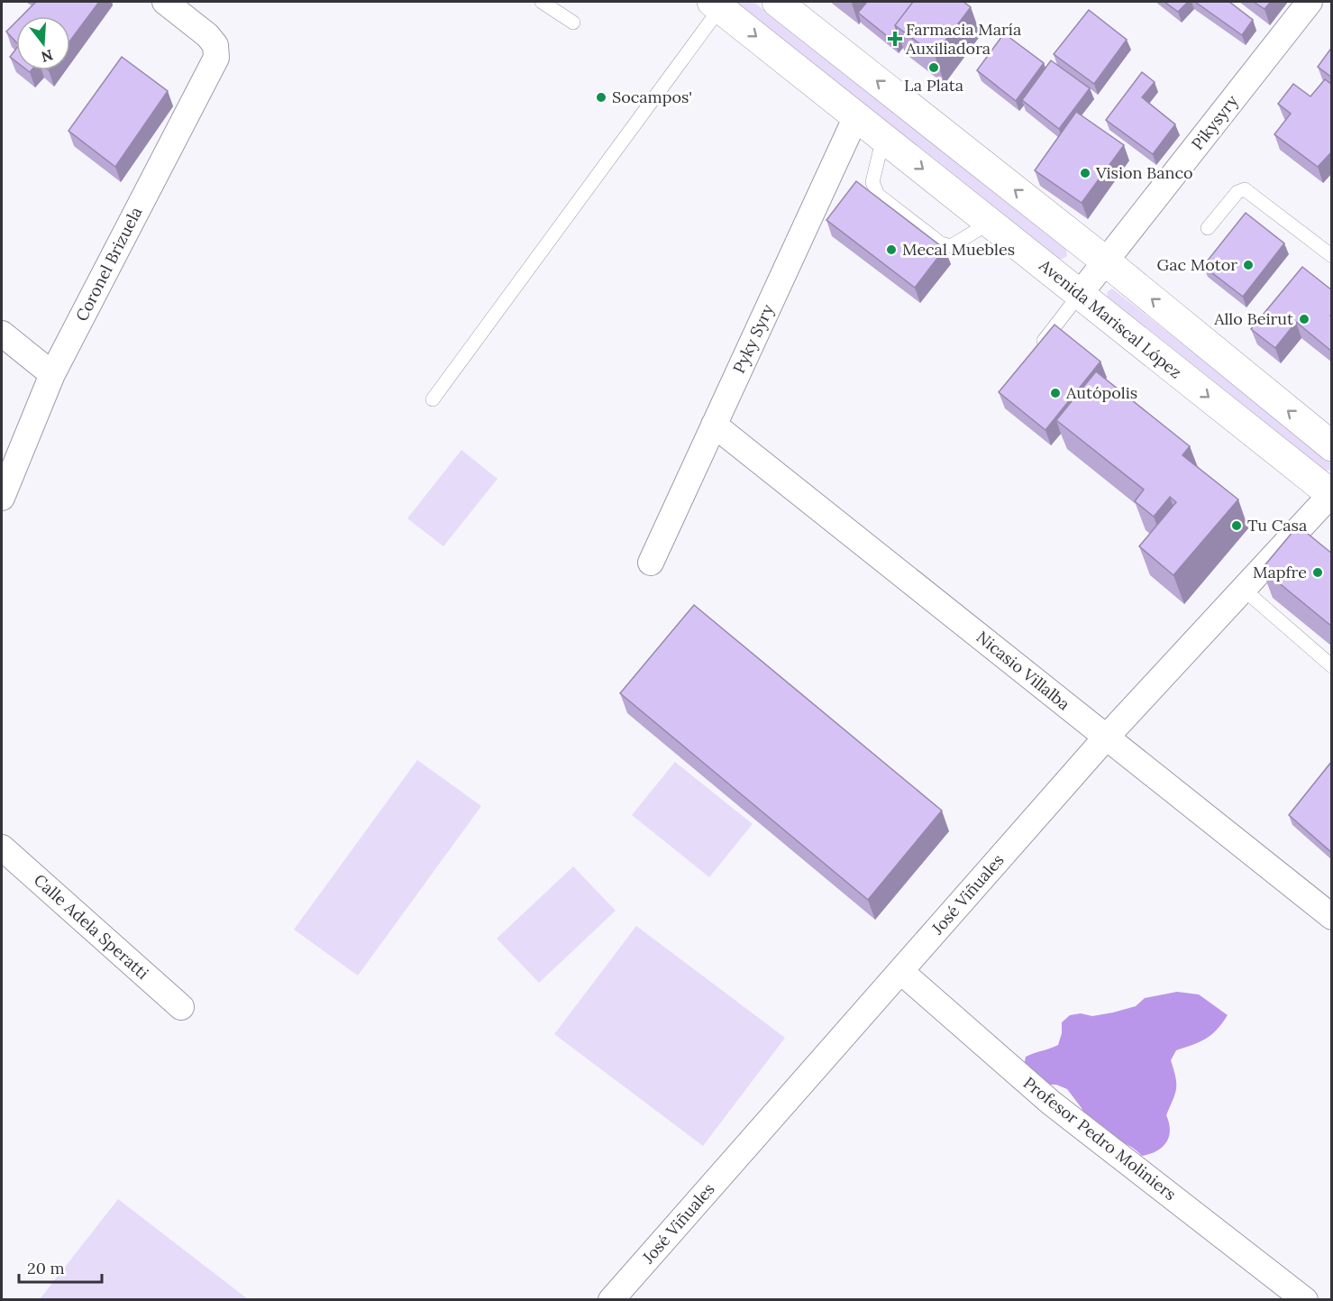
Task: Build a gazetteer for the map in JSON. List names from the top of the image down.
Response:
{
  "streets": {
    "highway": ["Avenida Mariscal López"],
    "street": [
      "Pikysyry",
      "Coronel Brizuela",
      "Pyky Syry",
      "Nicasio Villalba",
      "José Viñuales",
      "Calle Adela Speratti",
      "Profesor Pedro Moliniers"
    ]
  },
  "crossings": [
    ["Pikysyry", "Avenida Mariscal López"],
    ["Avenida Mariscal López", "Pyky Syry"],
    ["Avenida Mariscal López", "José Viñuales"],
    ["Pyky Syry", "Nicasio Villalba"],
    ["Nicasio Villalba", "José Viñuales"],
    ["José Viñuales", "Profesor Pedro Moliniers"]
  ],
  "places": {
    "health": ["Farmacia María Auxiliadora"],
    "other": [
      "La Plata",
      "Socampos'",
      "Vision Banco",
      "Mecal Muebles",
      "Gac Motor",
      "Allo Beirut",
      "Autópolis",
      "Tu Casa",
      "Mapfre"
    ]
  },
  "scale_bar": "20 m",
  "north": "bottom"
}
